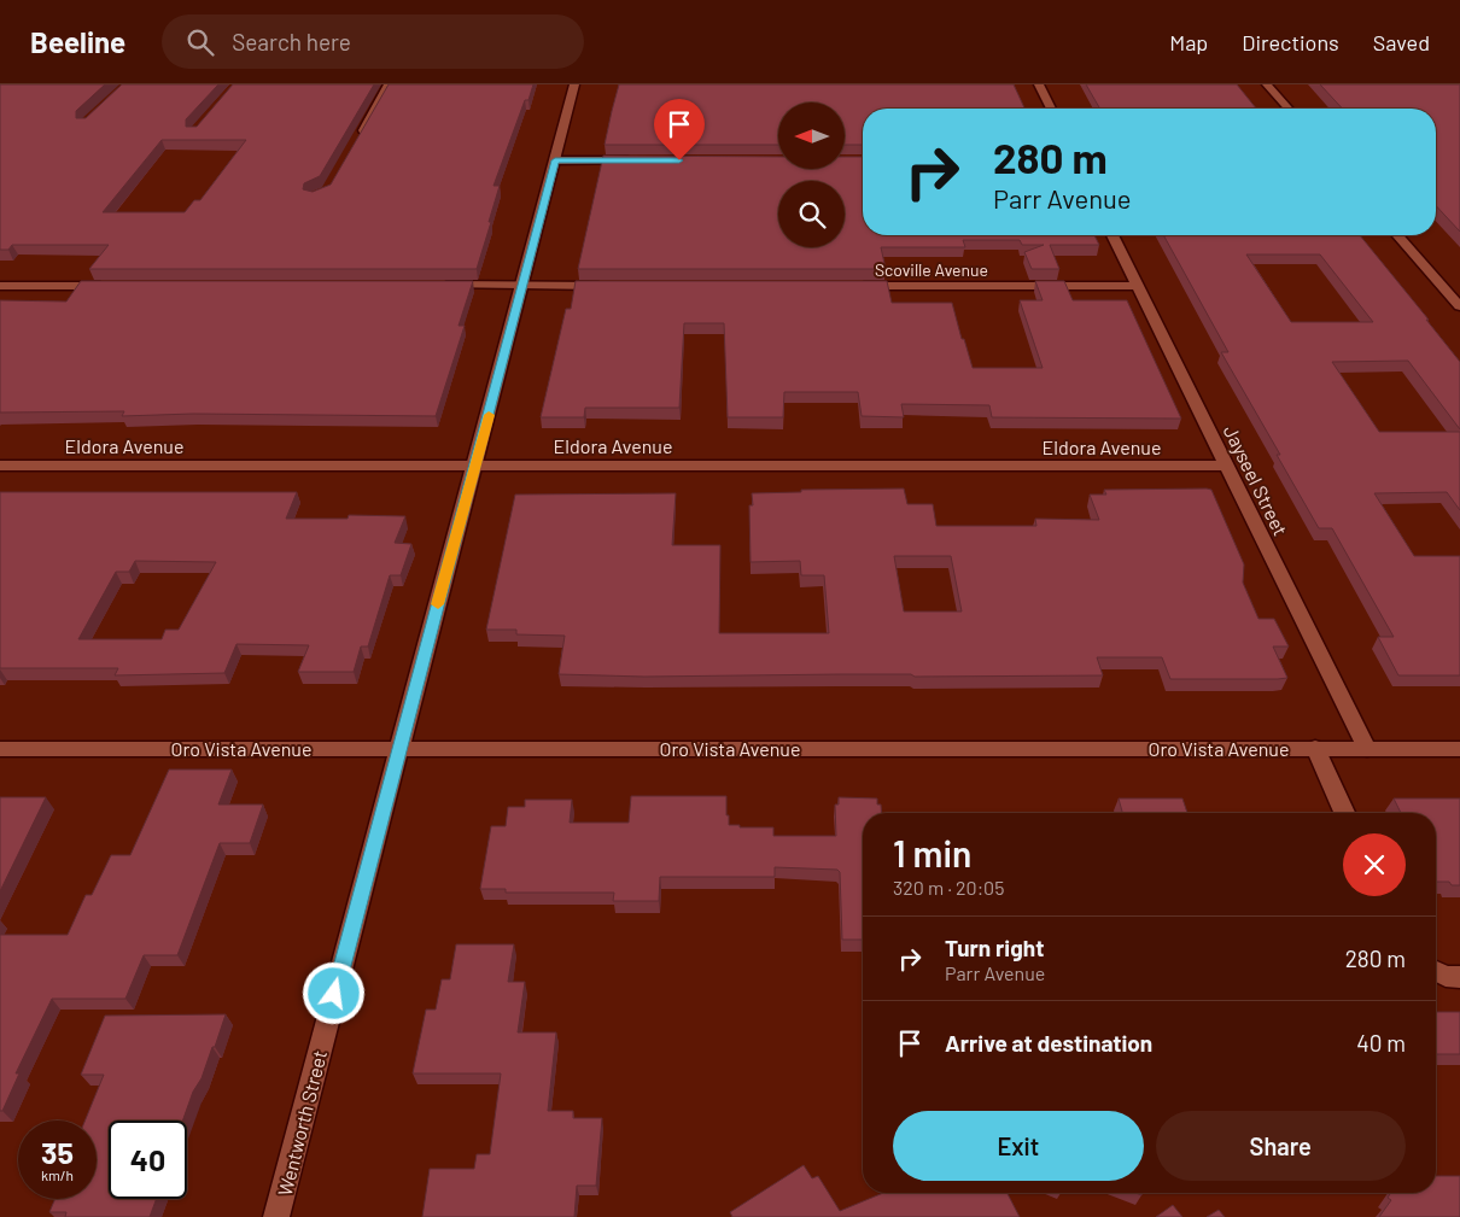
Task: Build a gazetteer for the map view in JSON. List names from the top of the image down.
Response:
{
  "streets": {
    "street": [
      "Scoville Avenue",
      "Eldora Avenue",
      "Jayseel Street",
      "Oro Vista Avenue",
      "Wentworth Street"
    ]
  },
  "crossings": [
    ["Scoville Avenue", "Jayseel Street"],
    ["Eldora Avenue", "Jayseel Street"],
    ["Eldora Avenue", "Wentworth Street"],
    ["Jayseel Street", "Oro Vista Avenue"],
    ["Oro Vista Avenue", "Wentworth Street"]
  ],
  "north": "left",
  "page": {
    "header": "Beeline",
    "search": "Search here",
    "nav": ["Map", "Directions", "Saved"],
    "turn": ["280 m", "Parr Avenue"],
    "heading": ["1 min", "320 m · 20:05"],
    "list": [
      {
        "name": "Turn right",
        "note": "Parr Avenue",
        "value": "280 m"
      },
      {
        "name": "Arrive at destination",
        "value": "40 m"
      }
    ],
    "buttons": ["Exit", "Share"],
    "speed": "35 km/h",
    "limit": "40"
  }
}
